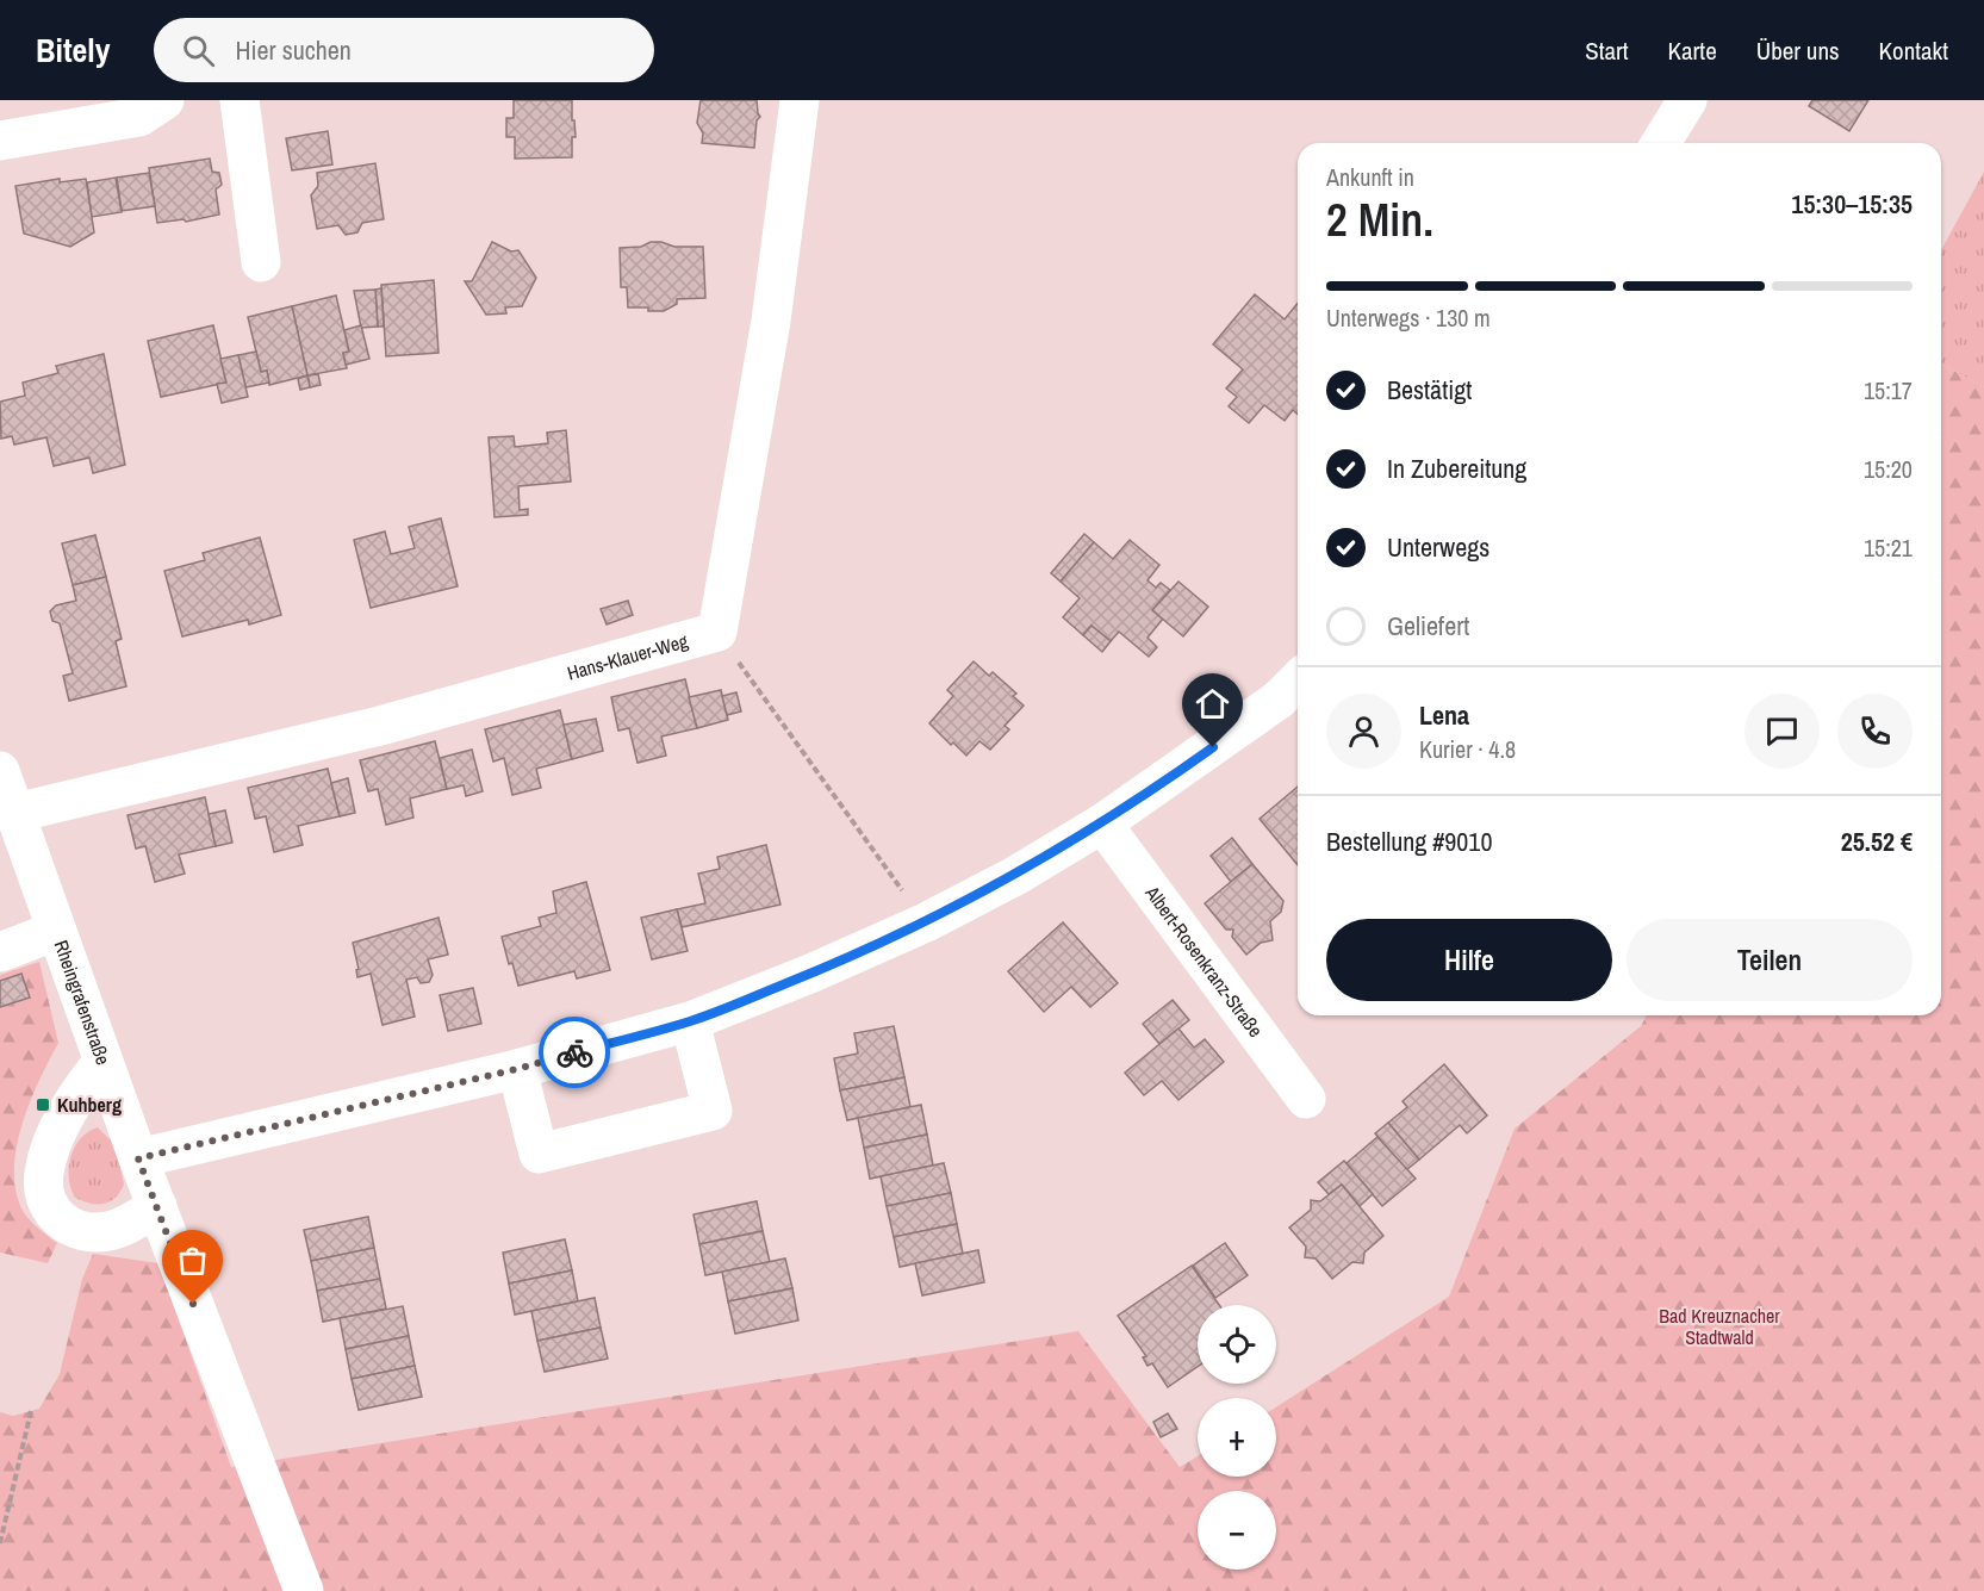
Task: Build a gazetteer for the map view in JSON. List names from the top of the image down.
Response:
{
  "streets": {
    "street": ["Hans-Klauer-Weg", "Albert-Rosenkranz-Straße", "Rheingrafenstraße"]
  },
  "crossings": [
    ["Hans-Klauer-Weg", "Rheingrafenstraße"]
  ],
  "parks": ["Bad Kreuznacher Stadtwald"],
  "places": {
    "transit": ["Kuhberg"]
  },
  "page": {
    "header": "Bitely",
    "search": "Hier suchen",
    "nav": [
      "Start",
      "Karte",
      "Über uns",
      "Kontakt"
    ],
    "heading": ["2 Min.", "Ankunft in", "15:30–15:35"],
    "panel": [
      "Lena",
      "Kurier · 4.8",
      "Bestellung #9010",
      "25.52 €"
    ],
    "bar": "Unterwegs · 130 m",
    "list": [
      ["Bestätigt", "15:17"],
      ["In Zubereitung", "15:20"],
      ["Unterwegs", "15:21"],
      "Geliefert"
    ],
    "buttons": ["Hilfe", "Teilen"],
    "map_buttons": ["+", "−"]
  }
}
